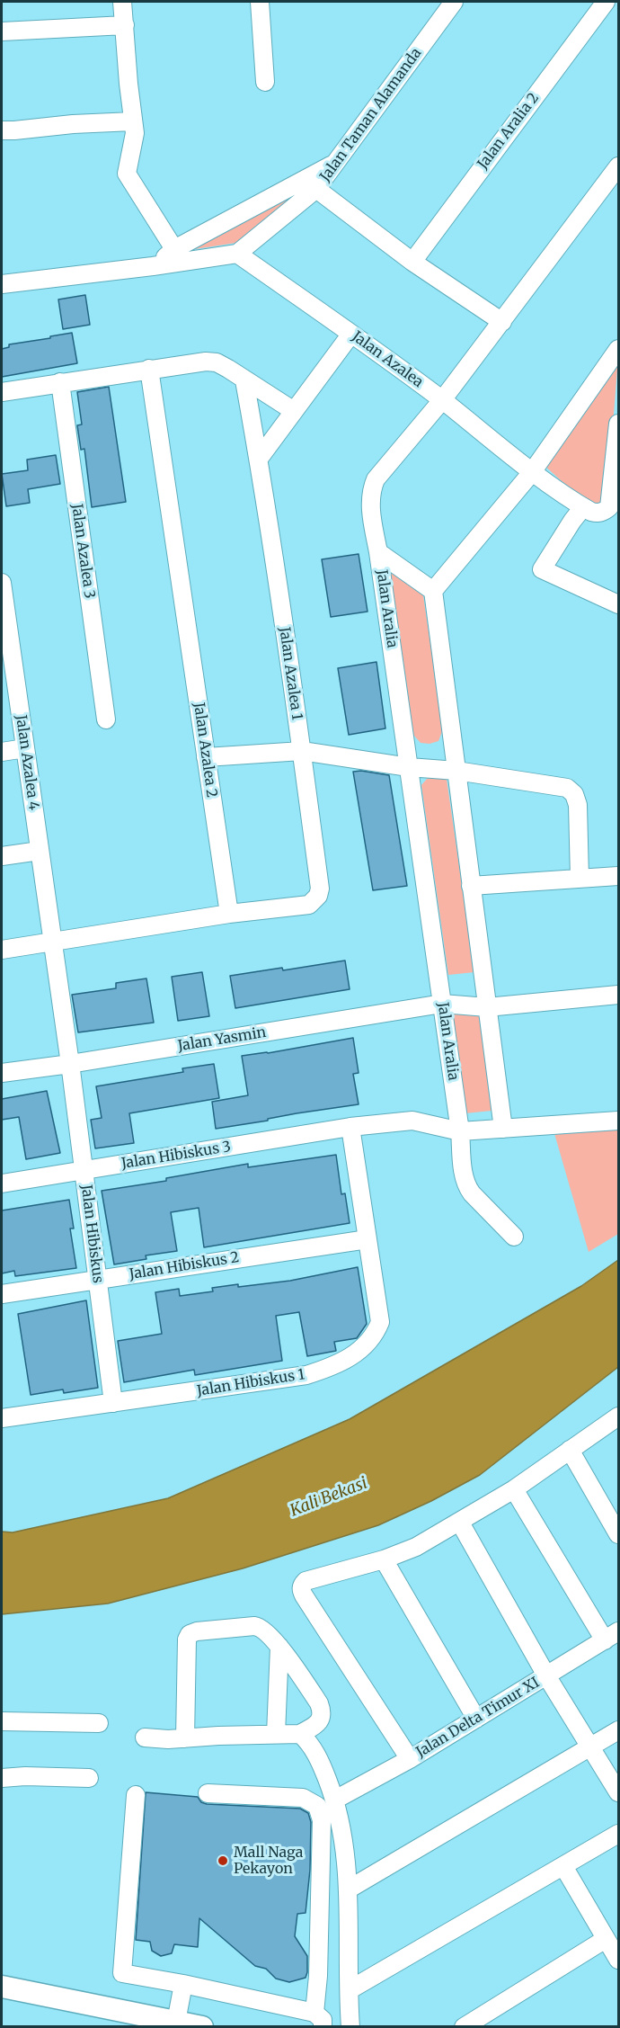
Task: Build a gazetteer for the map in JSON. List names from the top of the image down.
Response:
{
  "streets": {
    "street": [
      "Jalan Taman Alamanda",
      "Jalan Aralia 2",
      "Jalan Azalea",
      "Jalan Azalea 3",
      "Jalan Aralia",
      "Jalan Azalea 1",
      "Jalan Azalea 2",
      "Jalan Azalea 4",
      "Jalan Yasmin",
      "Jalan Hibiskus 3",
      "Jalan Hibiskus",
      "Jalan Hibiskus 2",
      "Jalan Hibiskus 1",
      "Jalan Delta Timur XI"
    ]
  },
  "crossings": [
    ["Jalan Taman Alamanda", "Jalan Azalea"],
    ["Jalan Azalea", "Jalan Aralia"],
    ["Jalan Aralia", "Jalan Yasmin"],
    ["Jalan Aralia", "Jalan Hibiskus 3"],
    ["Jalan Azalea 1", "Jalan Azalea 2"],
    ["Jalan Azalea 4", "Jalan Hibiskus"],
    ["Jalan Yasmin", "Jalan Hibiskus"],
    ["Jalan Hibiskus 3", "Jalan Hibiskus"],
    ["Jalan Hibiskus 3", "Jalan Hibiskus 1"],
    ["Jalan Hibiskus", "Jalan Hibiskus 2"],
    ["Jalan Hibiskus", "Jalan Hibiskus 1"],
    ["Jalan Hibiskus 2", "Jalan Hibiskus 1"]
  ],
  "water": ["Kali Bekasi"],
  "places": ["Mall Naga Pekayon"]
}
